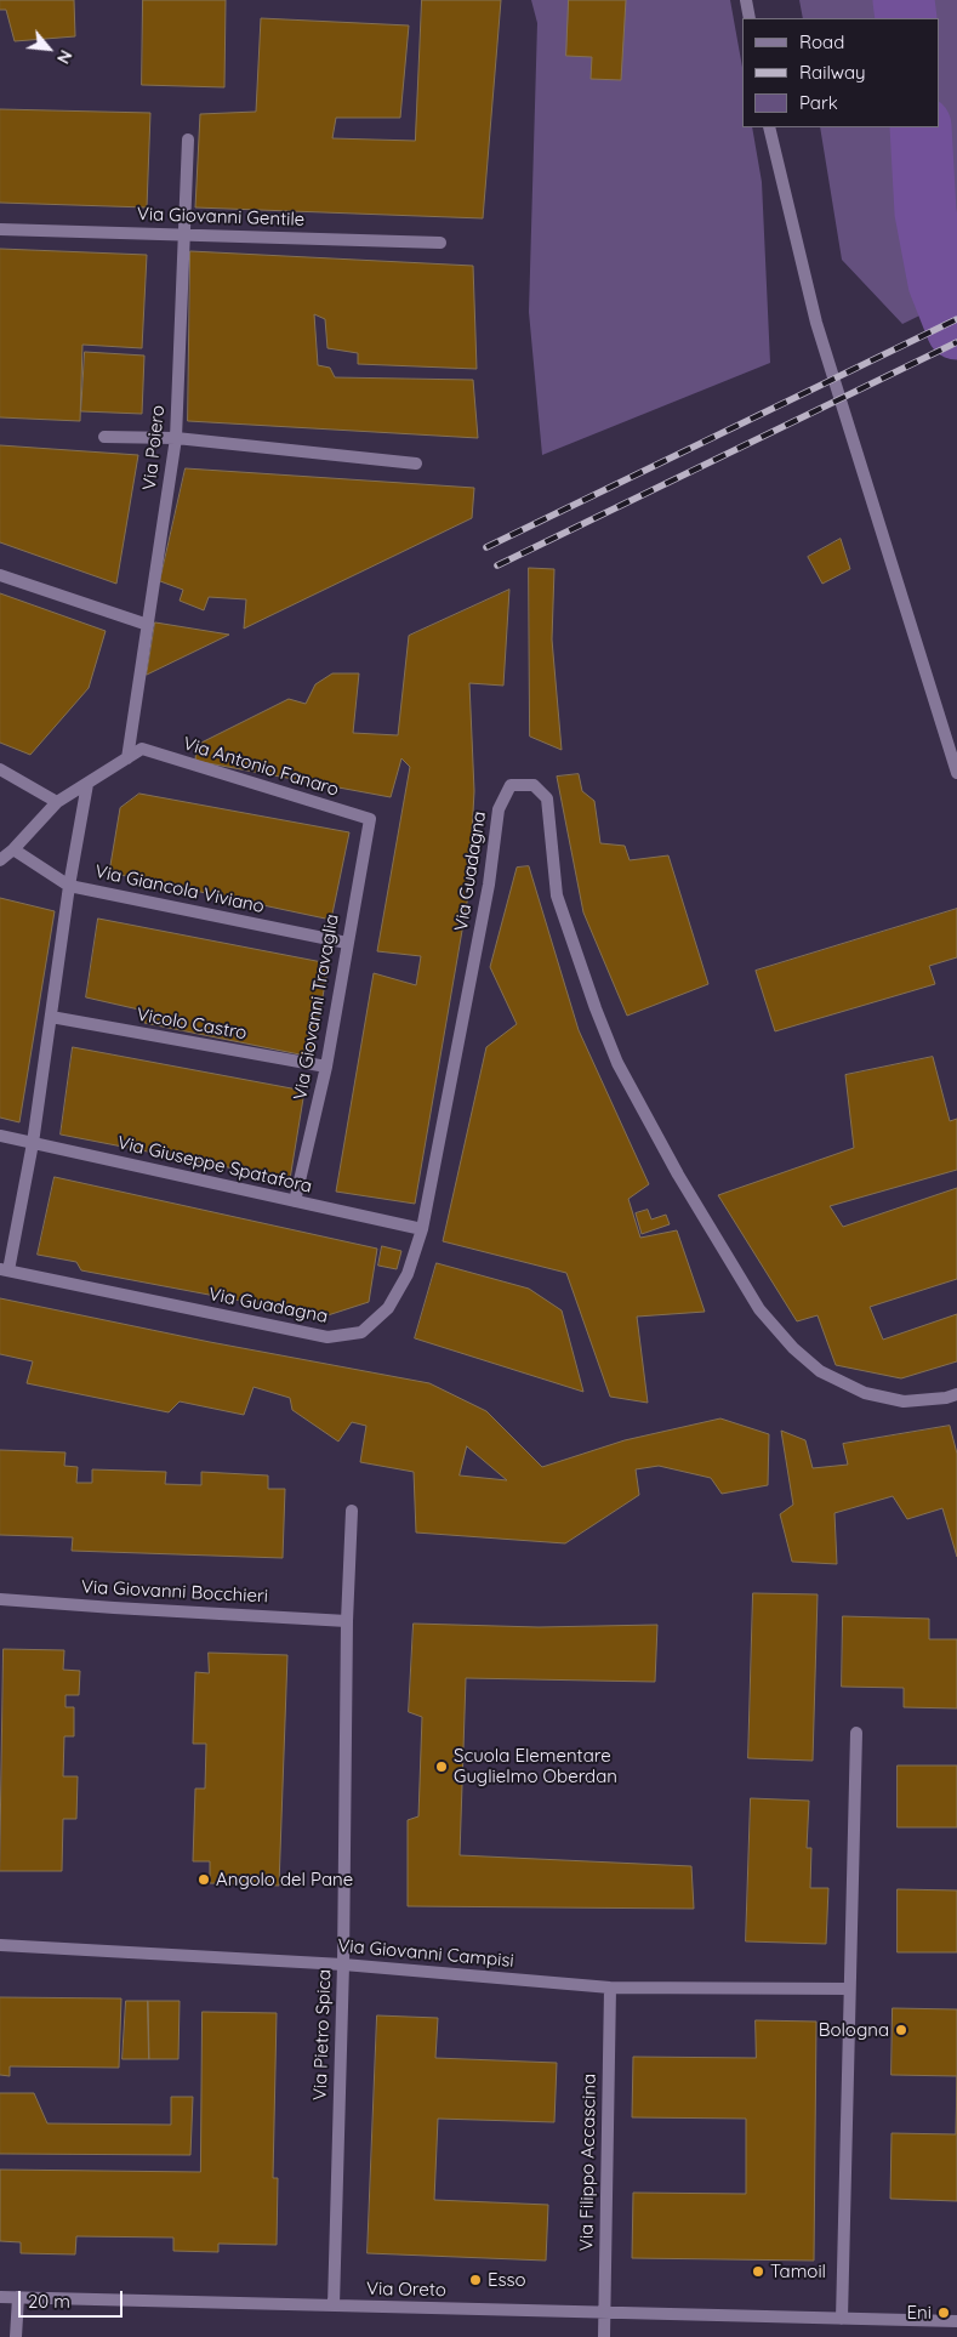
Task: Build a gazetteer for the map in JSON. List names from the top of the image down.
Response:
{
  "streets": {
    "street": [
      "Via Giovanni Gentile",
      "Via Poiero",
      "Via Antonio Fanaro",
      "Via Guadagna",
      "Via Giancola Viviano",
      "Via Giovanni Travaglia",
      "Vicolo Castro",
      "Via Giuseppe Spatafora",
      "Via Giovanni Bocchieri",
      "Via Giovanni Campisi",
      "Via Pietro Spica",
      "Via Filippo Accascina",
      "Via Oreto"
    ]
  },
  "crossings": [
    ["Via Giovanni Gentile", "Via Poiero"],
    ["Via Poiero", "Via Antonio Fanaro"],
    ["Via Antonio Fanaro", "Via Giovanni Travaglia"],
    ["Via Guadagna", "Via Giuseppe Spatafora"],
    ["Via Giancola Viviano", "Via Giovanni Travaglia"],
    ["Via Giovanni Travaglia", "Vicolo Castro"],
    ["Via Giovanni Travaglia", "Via Giuseppe Spatafora"],
    ["Via Giovanni Bocchieri", "Via Pietro Spica"],
    ["Via Giovanni Campisi", "Via Pietro Spica"],
    ["Via Giovanni Campisi", "Via Filippo Accascina"],
    ["Via Pietro Spica", "Via Oreto"],
    ["Via Filippo Accascina", "Via Oreto"]
  ],
  "places": [
    "Scuola Elementare Guglielmo Oberdan",
    "Angolo del Pane",
    "Bologna",
    "Tamoil",
    "Esso",
    "Eni"
  ],
  "legend": ["Road", "Railway", "Park"],
  "scale_bar": "20 m",
  "north": "bottom right"
}
